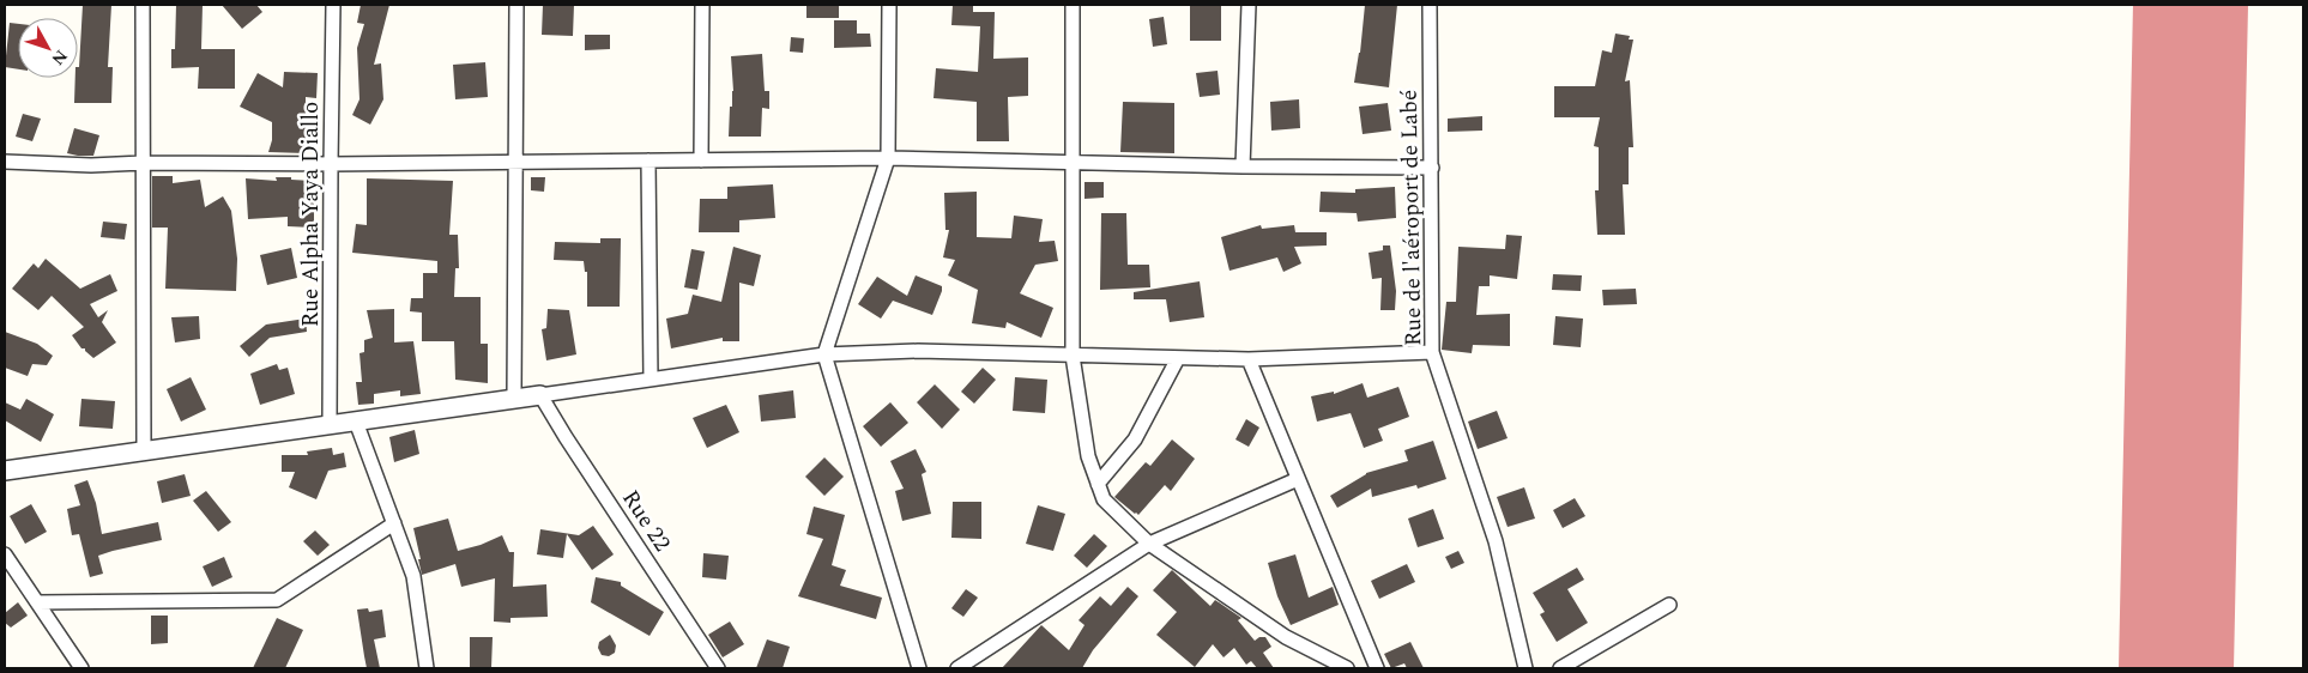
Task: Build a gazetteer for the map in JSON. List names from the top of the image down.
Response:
{
  "streets": {
    "street": ["Rue Alpha Yaya Diallo", "Rue de l'aéroport de Labé", "Rue 22"]
  },
  "north": "bottom right"
}
